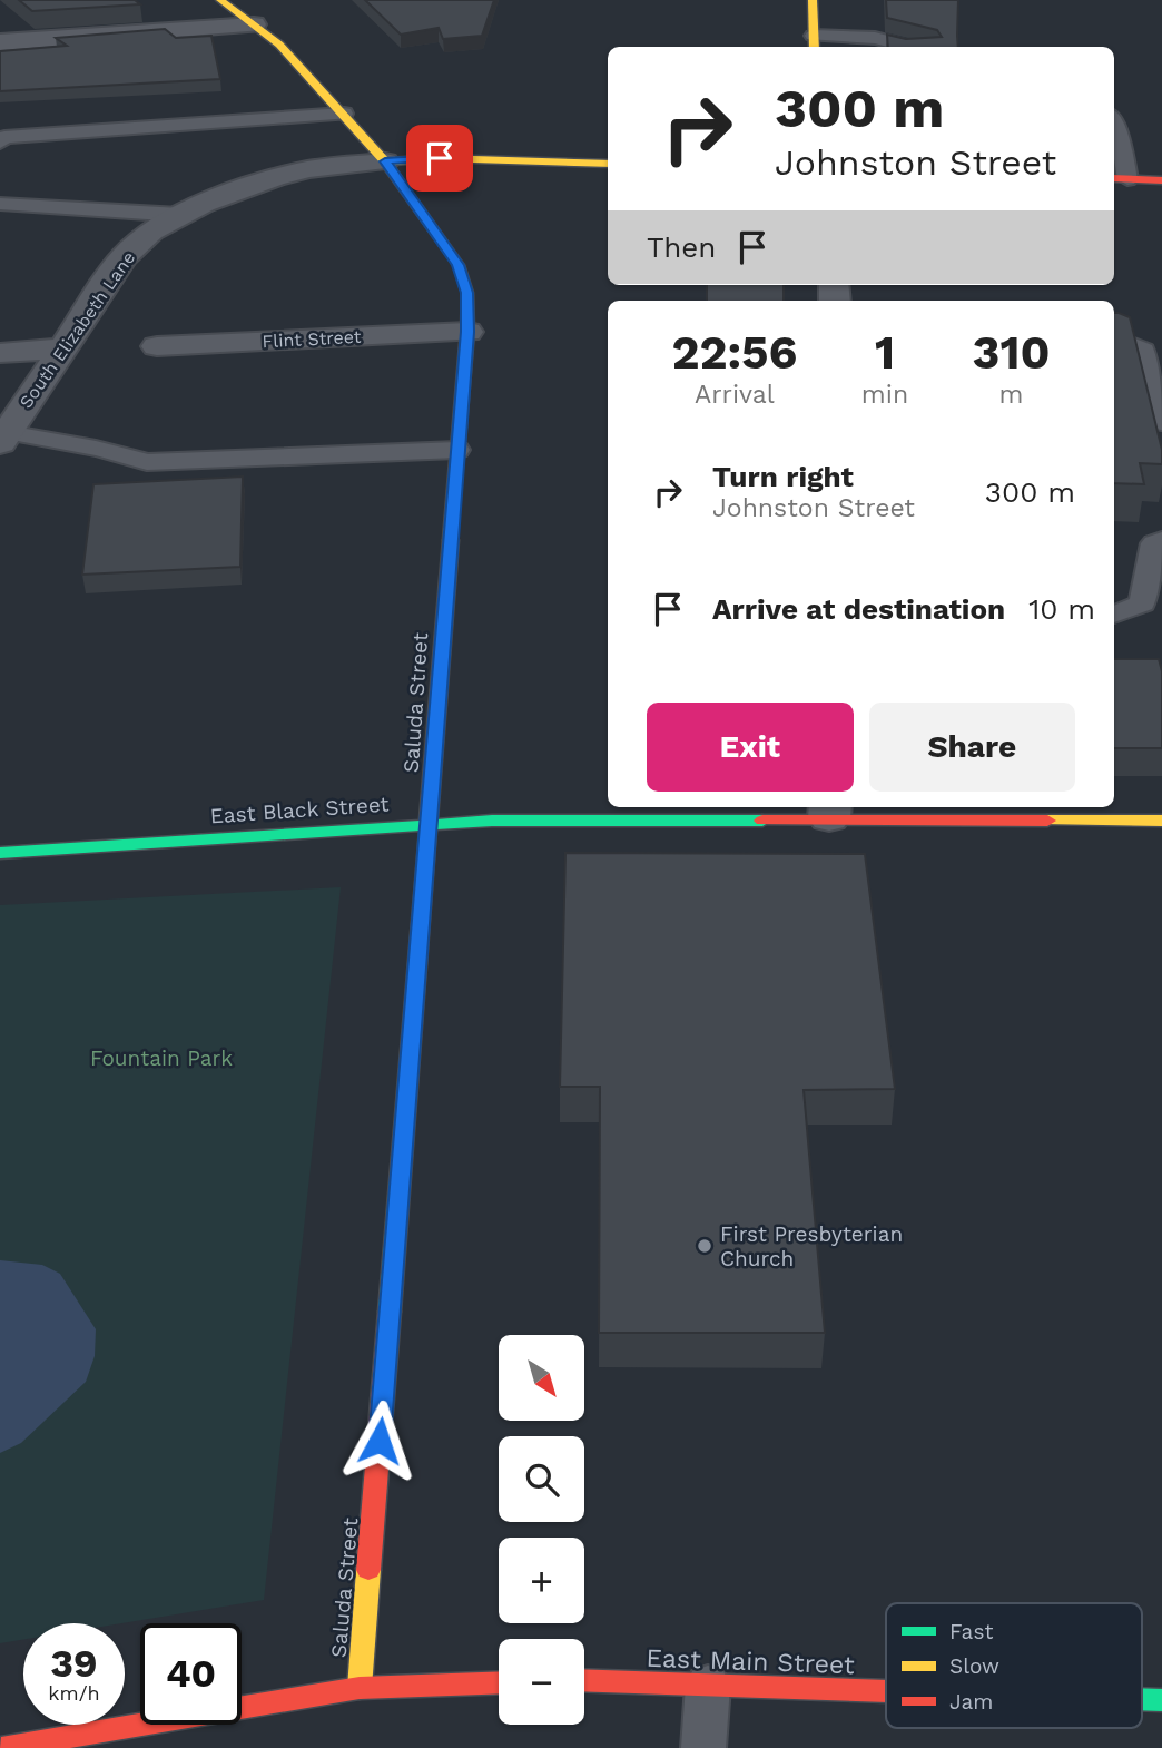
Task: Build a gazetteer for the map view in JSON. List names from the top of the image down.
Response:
{
  "streets": {
    "main road": ["Saluda Street", "East Black Street", "East Main Street"],
    "street": ["South Elizabeth Lane", "Flint Street"]
  },
  "crossings": [
    ["South Elizabeth Lane", "Saluda Street"],
    ["Flint Street", "Saluda Street"],
    ["Saluda Street", "East Black Street"]
  ],
  "parks": ["Fountain Park"],
  "places": ["First Presbyterian Church"],
  "legend": ["Fast", "Slow", "Jam"],
  "north": "bottom right",
  "page": {
    "turn": ["300 m", "Johnston Street"],
    "then": "Then",
    "eta": [
      "22:56",
      "Arrival",
      "1",
      "min",
      "310",
      "m"
    ],
    "list": [
      {
        "name": "Turn right",
        "note": "Johnston Street",
        "value": "300 m"
      },
      {
        "name": "Arrive at destination",
        "value": "10 m"
      }
    ],
    "buttons": ["Exit", "Share"],
    "map_buttons": ["+", "−"],
    "speed": "39 km/h",
    "limit": "40"
  }
}
